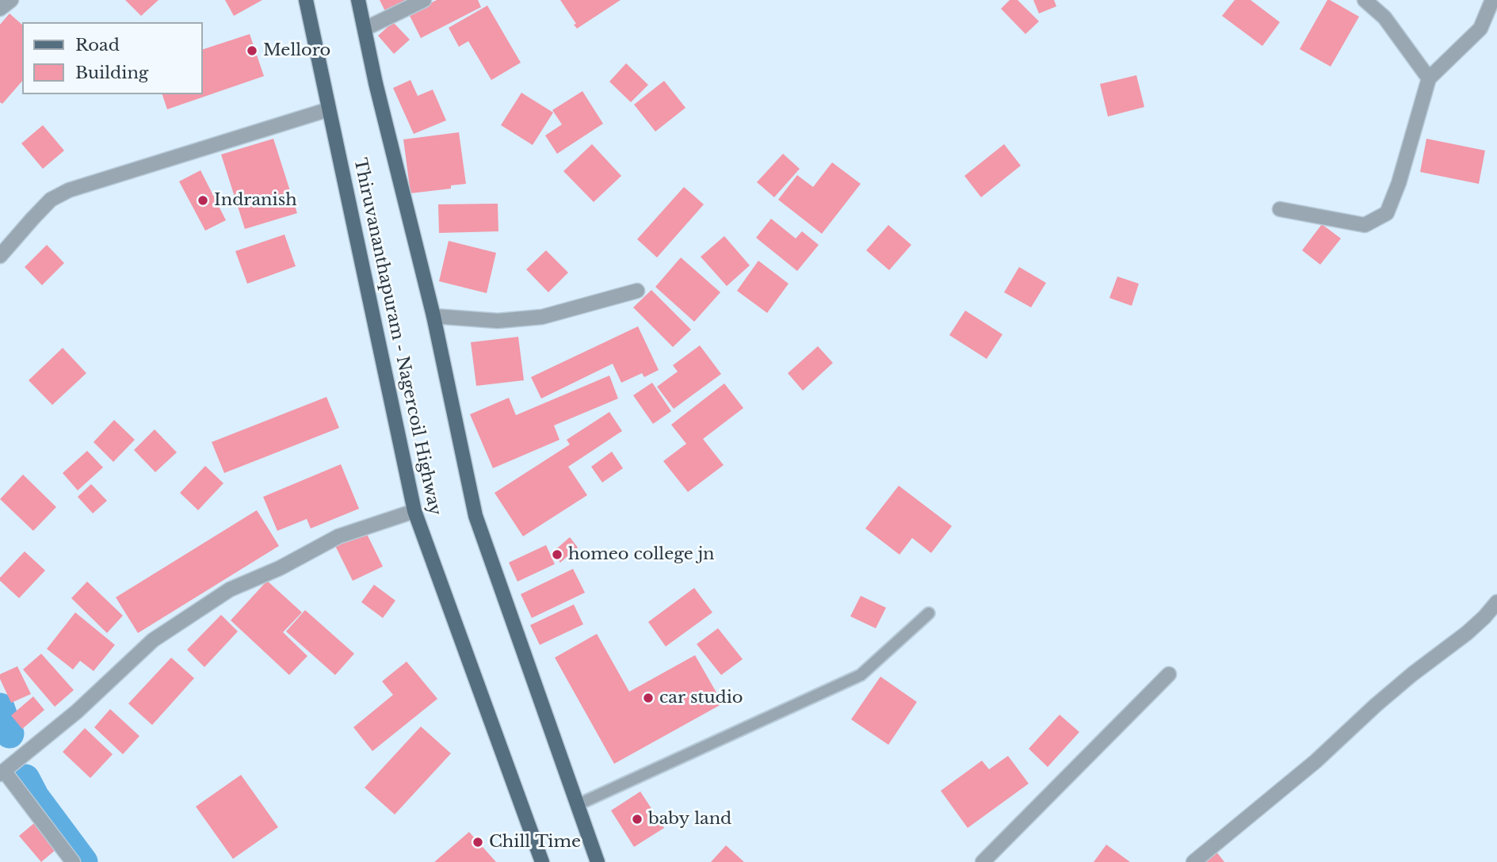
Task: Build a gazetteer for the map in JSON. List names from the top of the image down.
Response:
{
  "streets": {
    "main road": ["Thiruvananthapuram - Nagercoil Highway"]
  },
  "places": [
    "Melloro",
    "Indranish",
    "homeo college jn",
    "car studio",
    "baby land",
    "Chill Time"
  ],
  "legend": ["Road", "Building"]
}
